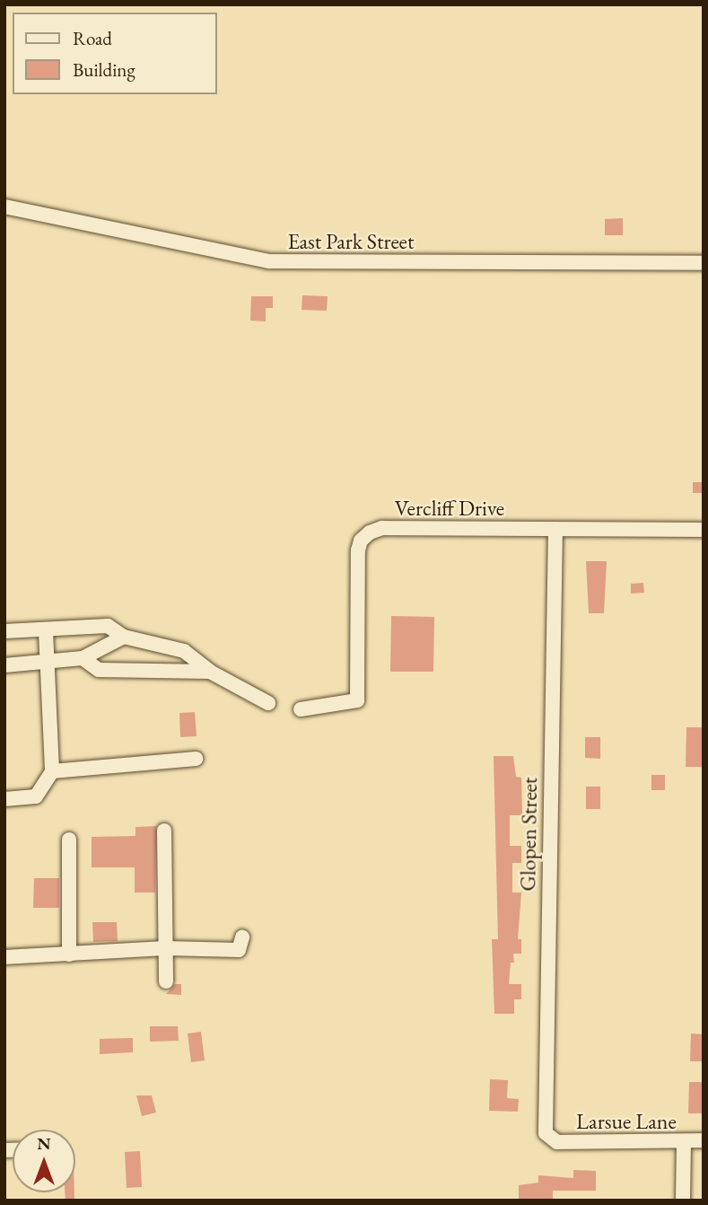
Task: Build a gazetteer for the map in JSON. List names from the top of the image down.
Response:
{
  "streets": {
    "street": [
      "East Park Street",
      "Vercliff Drive",
      "Glopen Street",
      "Larsue Lane"
    ]
  },
  "crossings": [
    ["Vercliff Drive", "Glopen Street"],
    ["Glopen Street", "Larsue Lane"]
  ],
  "legend": ["Road", "Building"],
  "north": "top"
}
